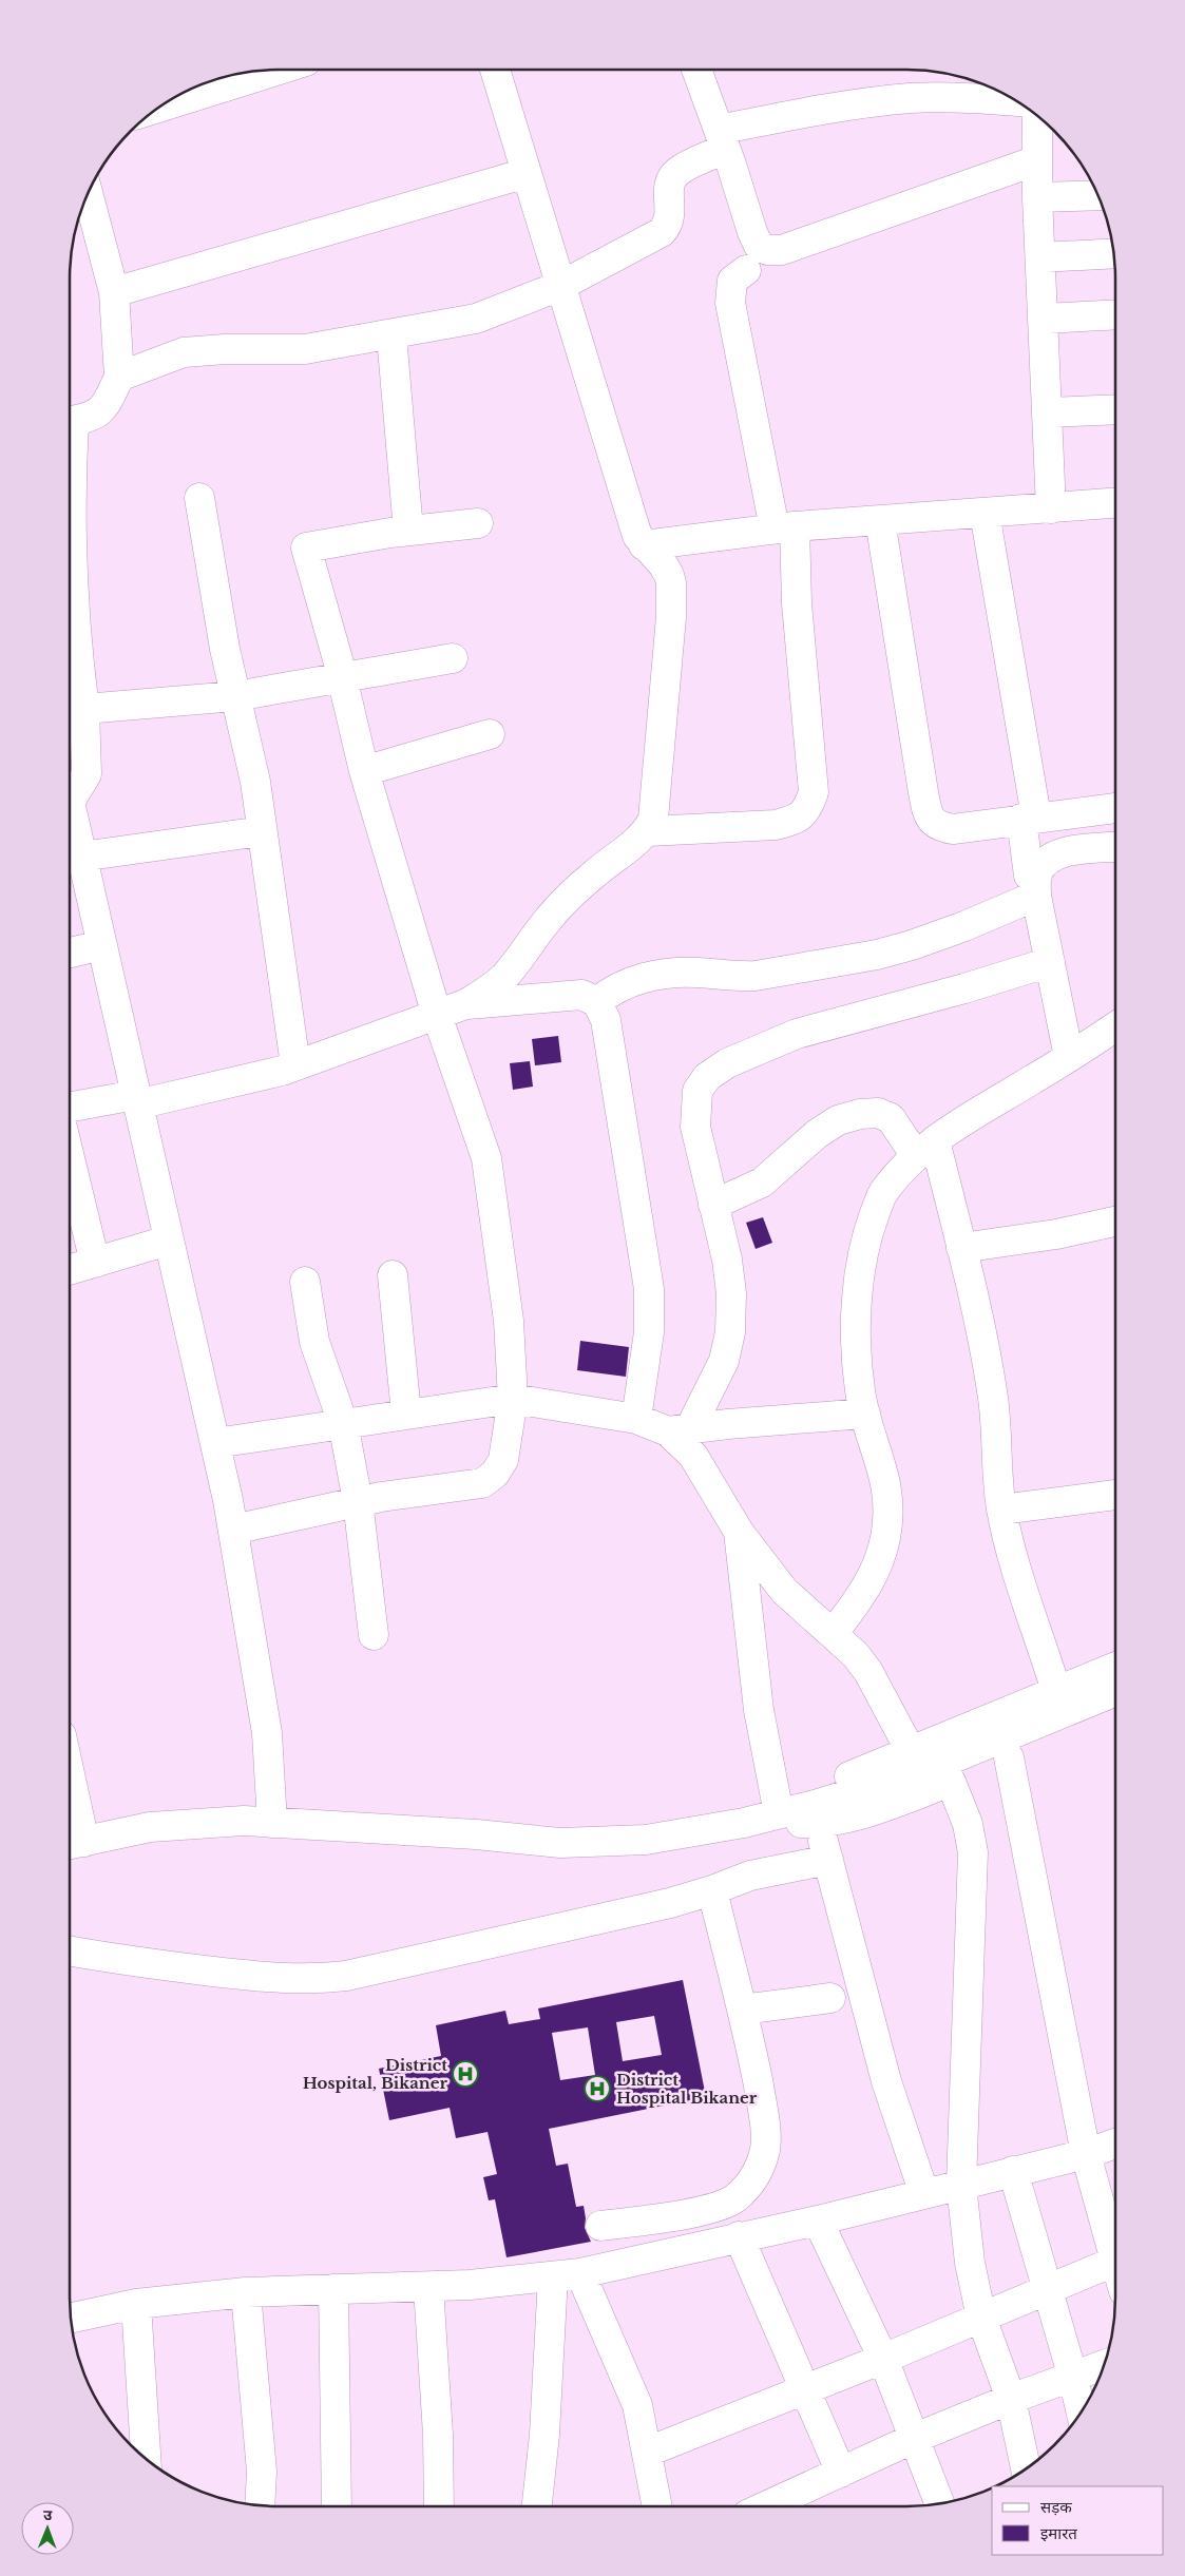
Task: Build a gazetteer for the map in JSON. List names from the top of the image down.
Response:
{
  "places": {
    "hospital": ["District Hospital, Bikaner", "District Hospital Bikaner"]
  },
  "legend": ["सड़क", "इमारत"],
  "north": "top"
}
